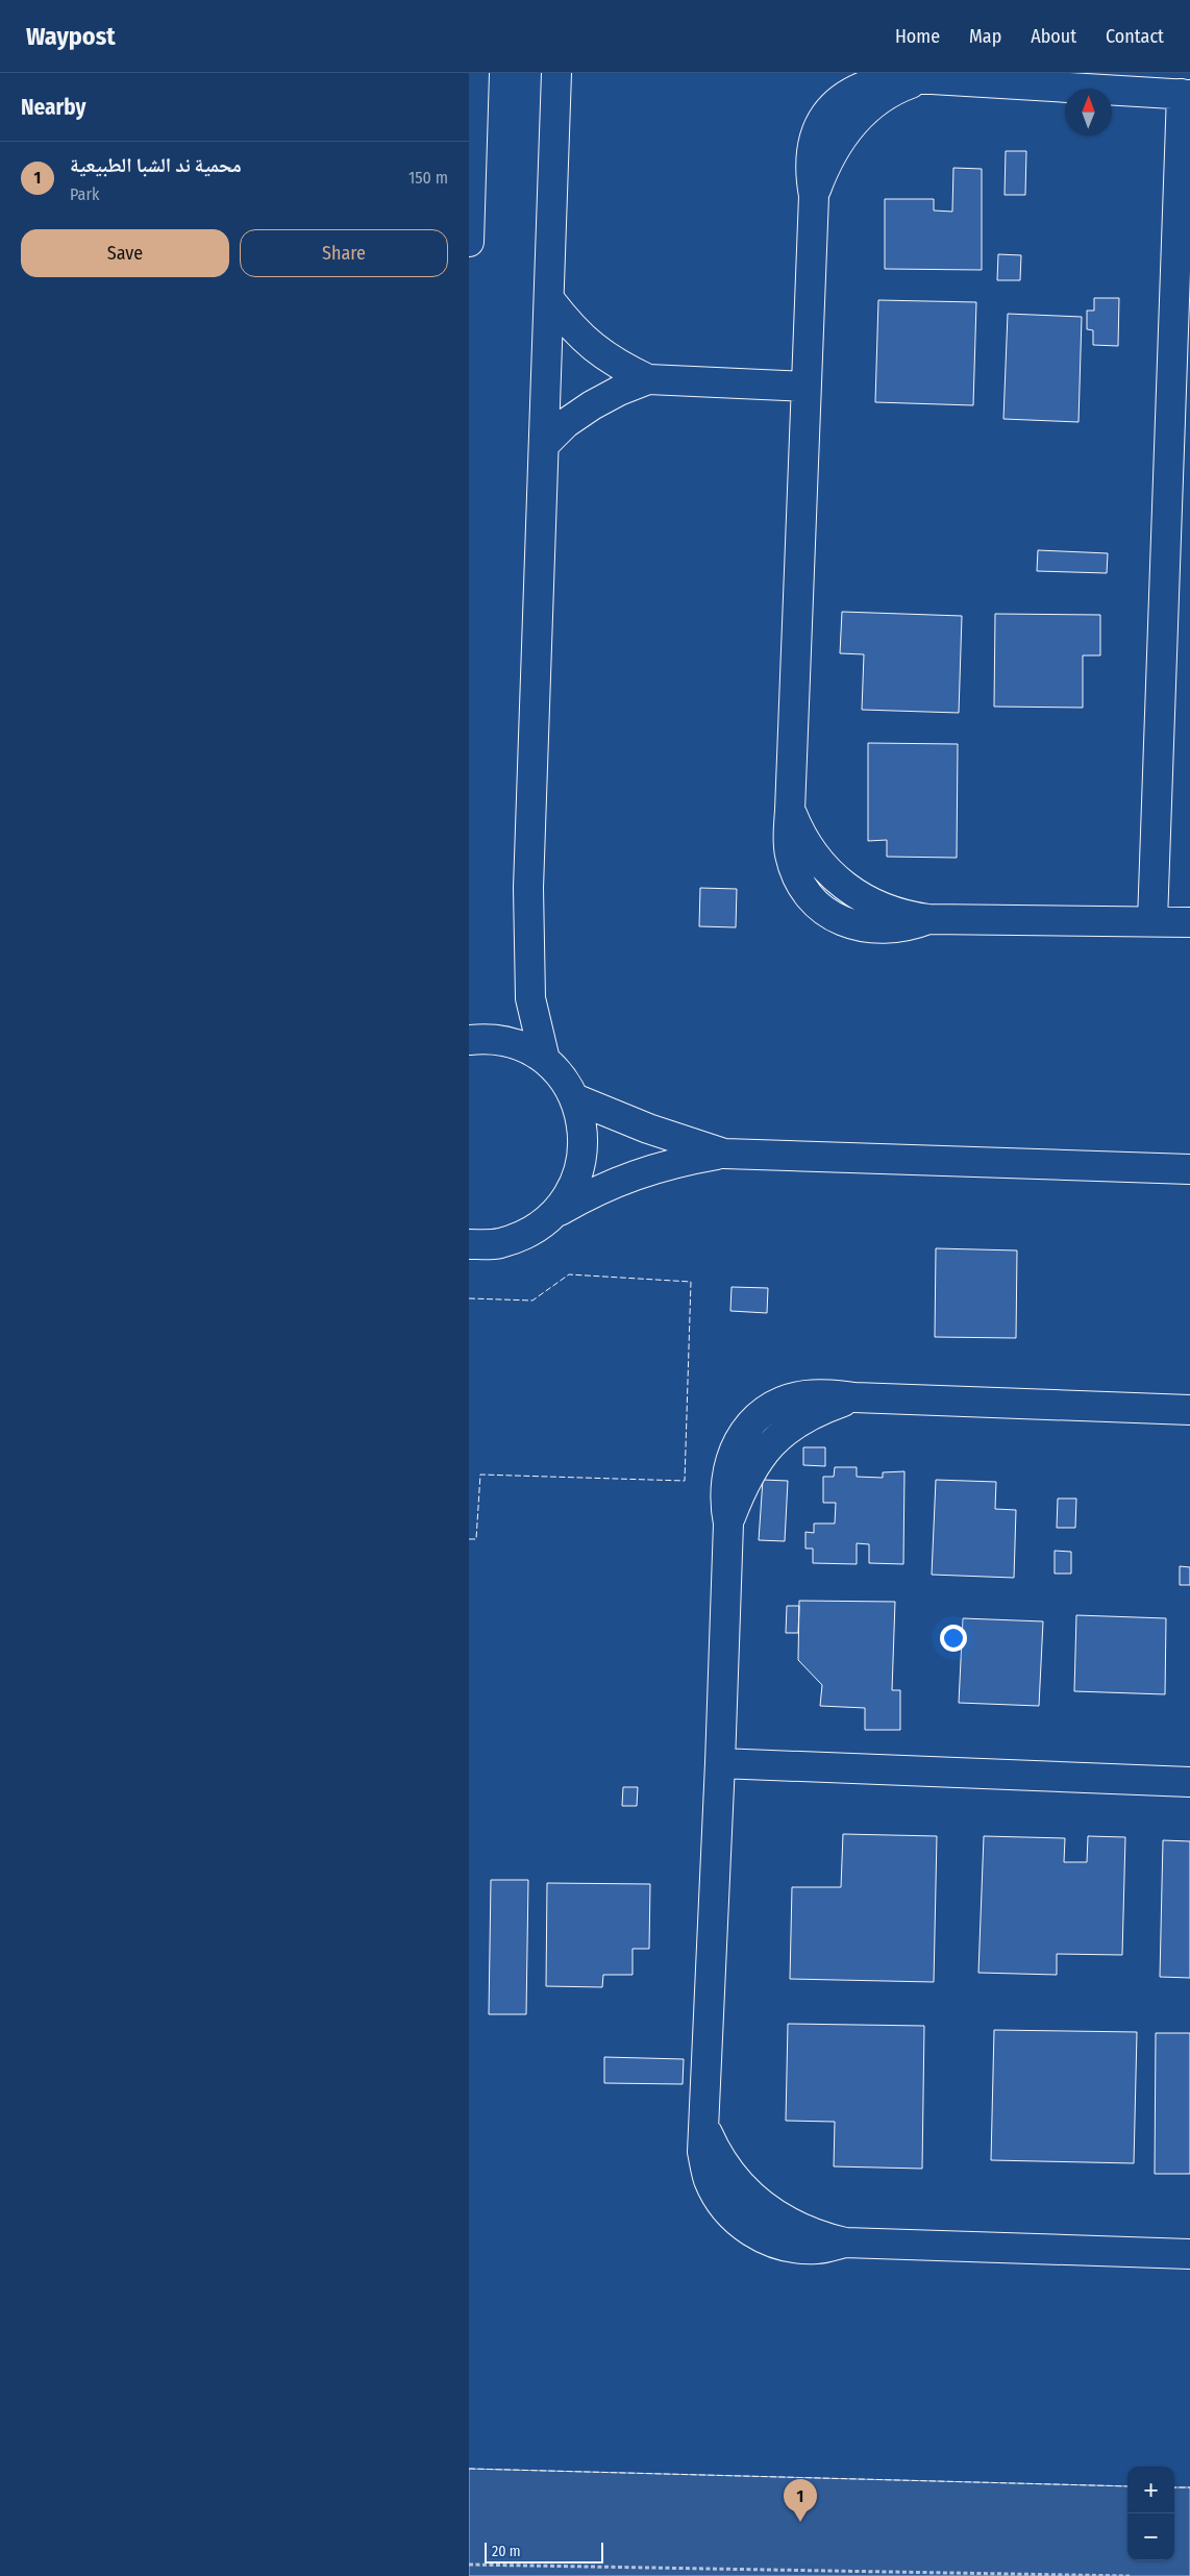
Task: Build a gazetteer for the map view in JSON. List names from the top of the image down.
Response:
{
  "scale_bar": "20 m",
  "north": "top",
  "page": {
    "header": "Waypost",
    "nav": [
      "Home",
      "Map",
      "About",
      "Contact"
    ],
    "heading": "Nearby",
    "list": [
      {
        "mark": "1",
        "name": "محمية ند الشبا الطبيعية",
        "note": "Park",
        "value": "150 m"
      }
    ],
    "buttons": ["Save", "Share"],
    "map_buttons": ["+", "−"],
    "pins": "1",
    "scale": "20 m"
  }
}
